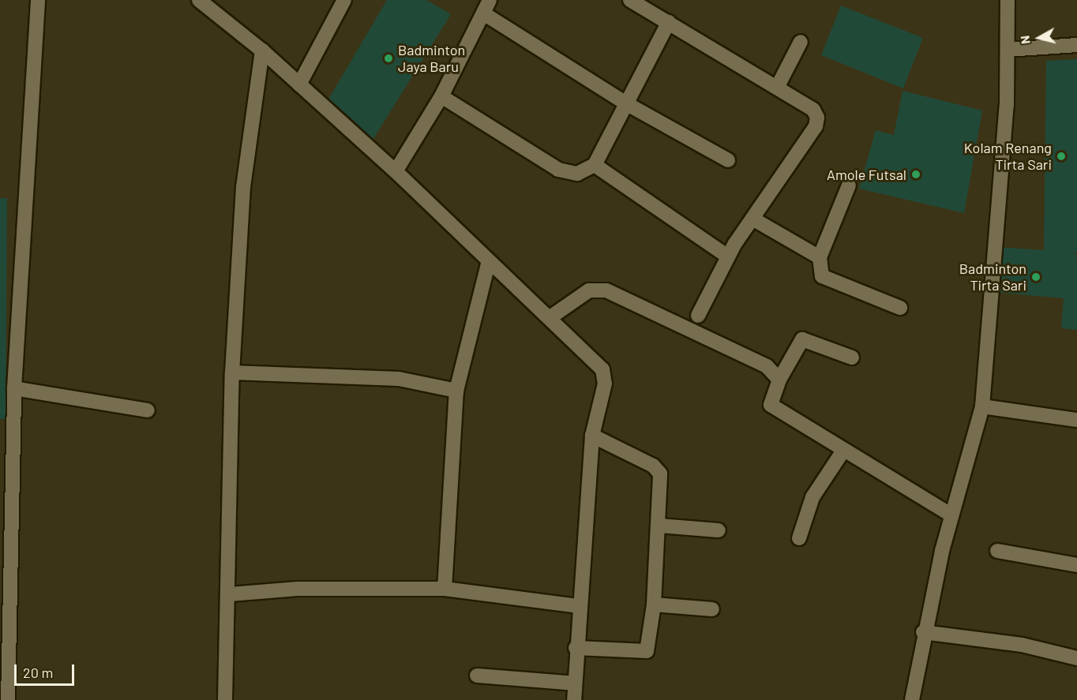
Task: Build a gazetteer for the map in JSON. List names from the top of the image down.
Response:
{
  "places": [
    "Badminton Jaya Baru",
    "Kolam Renang Tirta Sari",
    "Amole Futsal",
    "Badminton Tirta Sari"
  ],
  "scale_bar": "20 m",
  "north": "left"
}
